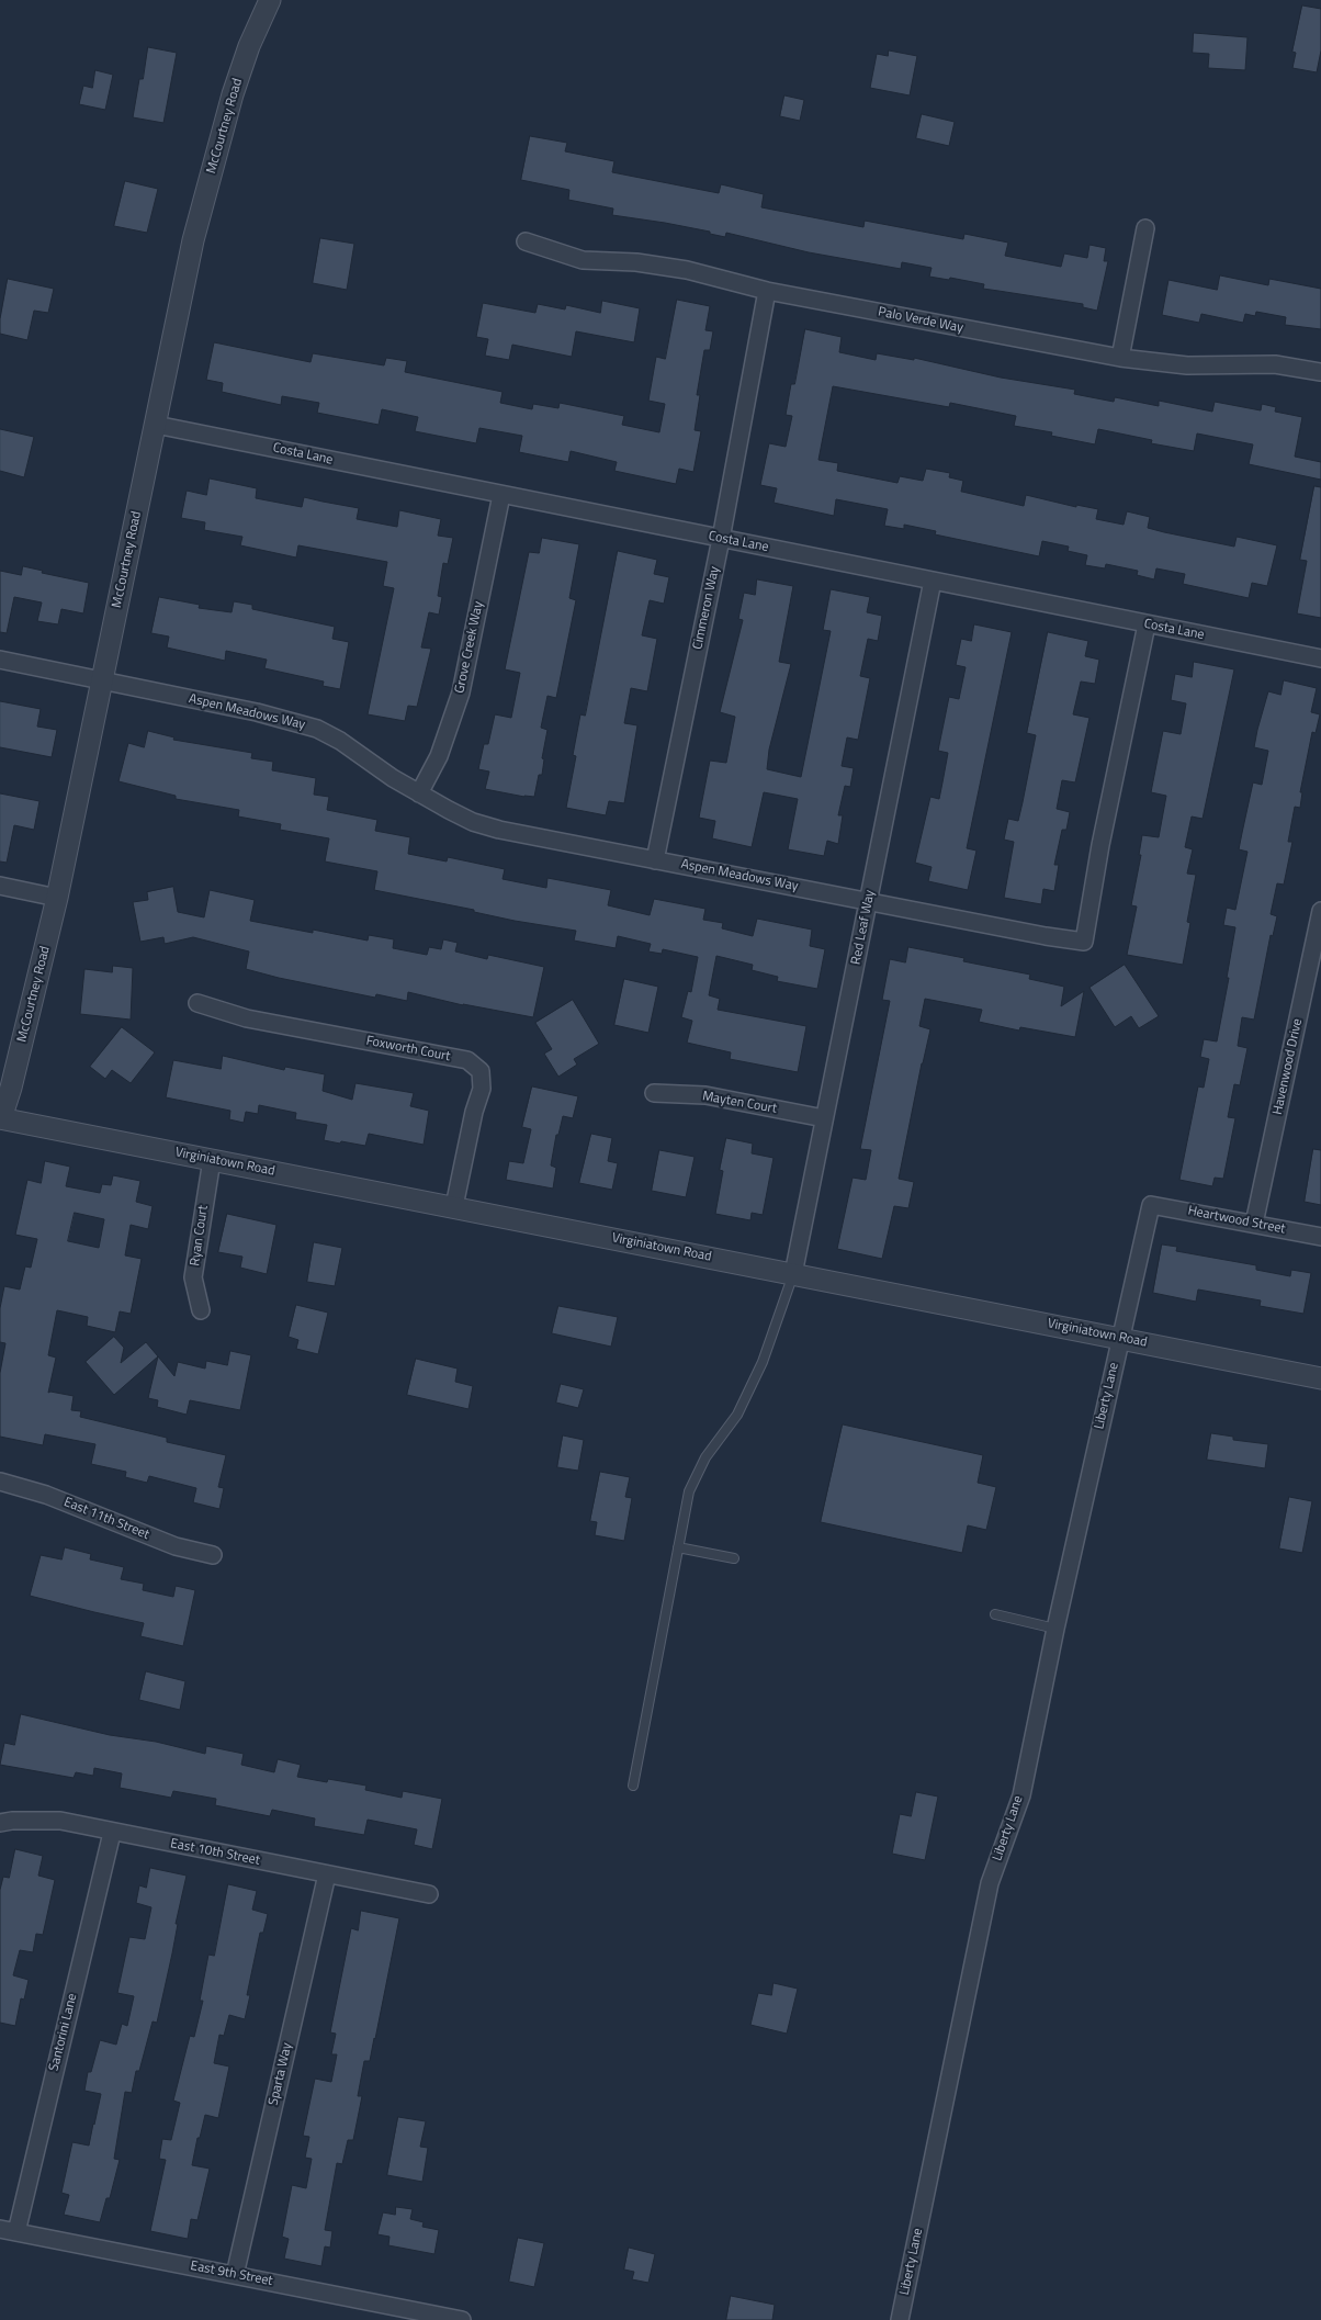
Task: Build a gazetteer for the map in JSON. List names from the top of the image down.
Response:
{
  "streets": {
    "street": [
      "McCourtney Road",
      "Palo Verde Way",
      "Costa Lane",
      "Cimmeron Way",
      "Grove Creek Way",
      "Aspen Meadows Way",
      "Red Leaf Way",
      "Foxworth Court",
      "Havenwood Drive",
      "Mayten Court",
      "Virginiatown Road",
      "Heartwood Street",
      "Ryan Court",
      "Liberty Lane",
      "East 11th Street",
      "East 10th Street",
      "Santorini Lane",
      "Sparta Way",
      "East 9th Street"
    ]
  },
  "crossings": [
    ["McCourtney Road", "Costa Lane"],
    ["McCourtney Road", "Aspen Meadows Way"],
    ["McCourtney Road", "Virginiatown Road"],
    ["Palo Verde Way", "Cimmeron Way"],
    ["Costa Lane", "Cimmeron Way"],
    ["Costa Lane", "Grove Creek Way"],
    ["Costa Lane", "Aspen Meadows Way"],
    ["Costa Lane", "Red Leaf Way"],
    ["Cimmeron Way", "Aspen Meadows Way"],
    ["Grove Creek Way", "Aspen Meadows Way"],
    ["Aspen Meadows Way", "Red Leaf Way"],
    ["Red Leaf Way", "Mayten Court"],
    ["Red Leaf Way", "Virginiatown Road"],
    ["Foxworth Court", "Virginiatown Road"],
    ["Havenwood Drive", "Heartwood Street"],
    ["Virginiatown Road", "Ryan Court"],
    ["Virginiatown Road", "Liberty Lane"],
    ["Heartwood Street", "Liberty Lane"],
    ["East 10th Street", "Santorini Lane"],
    ["East 10th Street", "Sparta Way"],
    ["Santorini Lane", "East 9th Street"],
    ["Sparta Way", "East 9th Street"]
  ]
}
